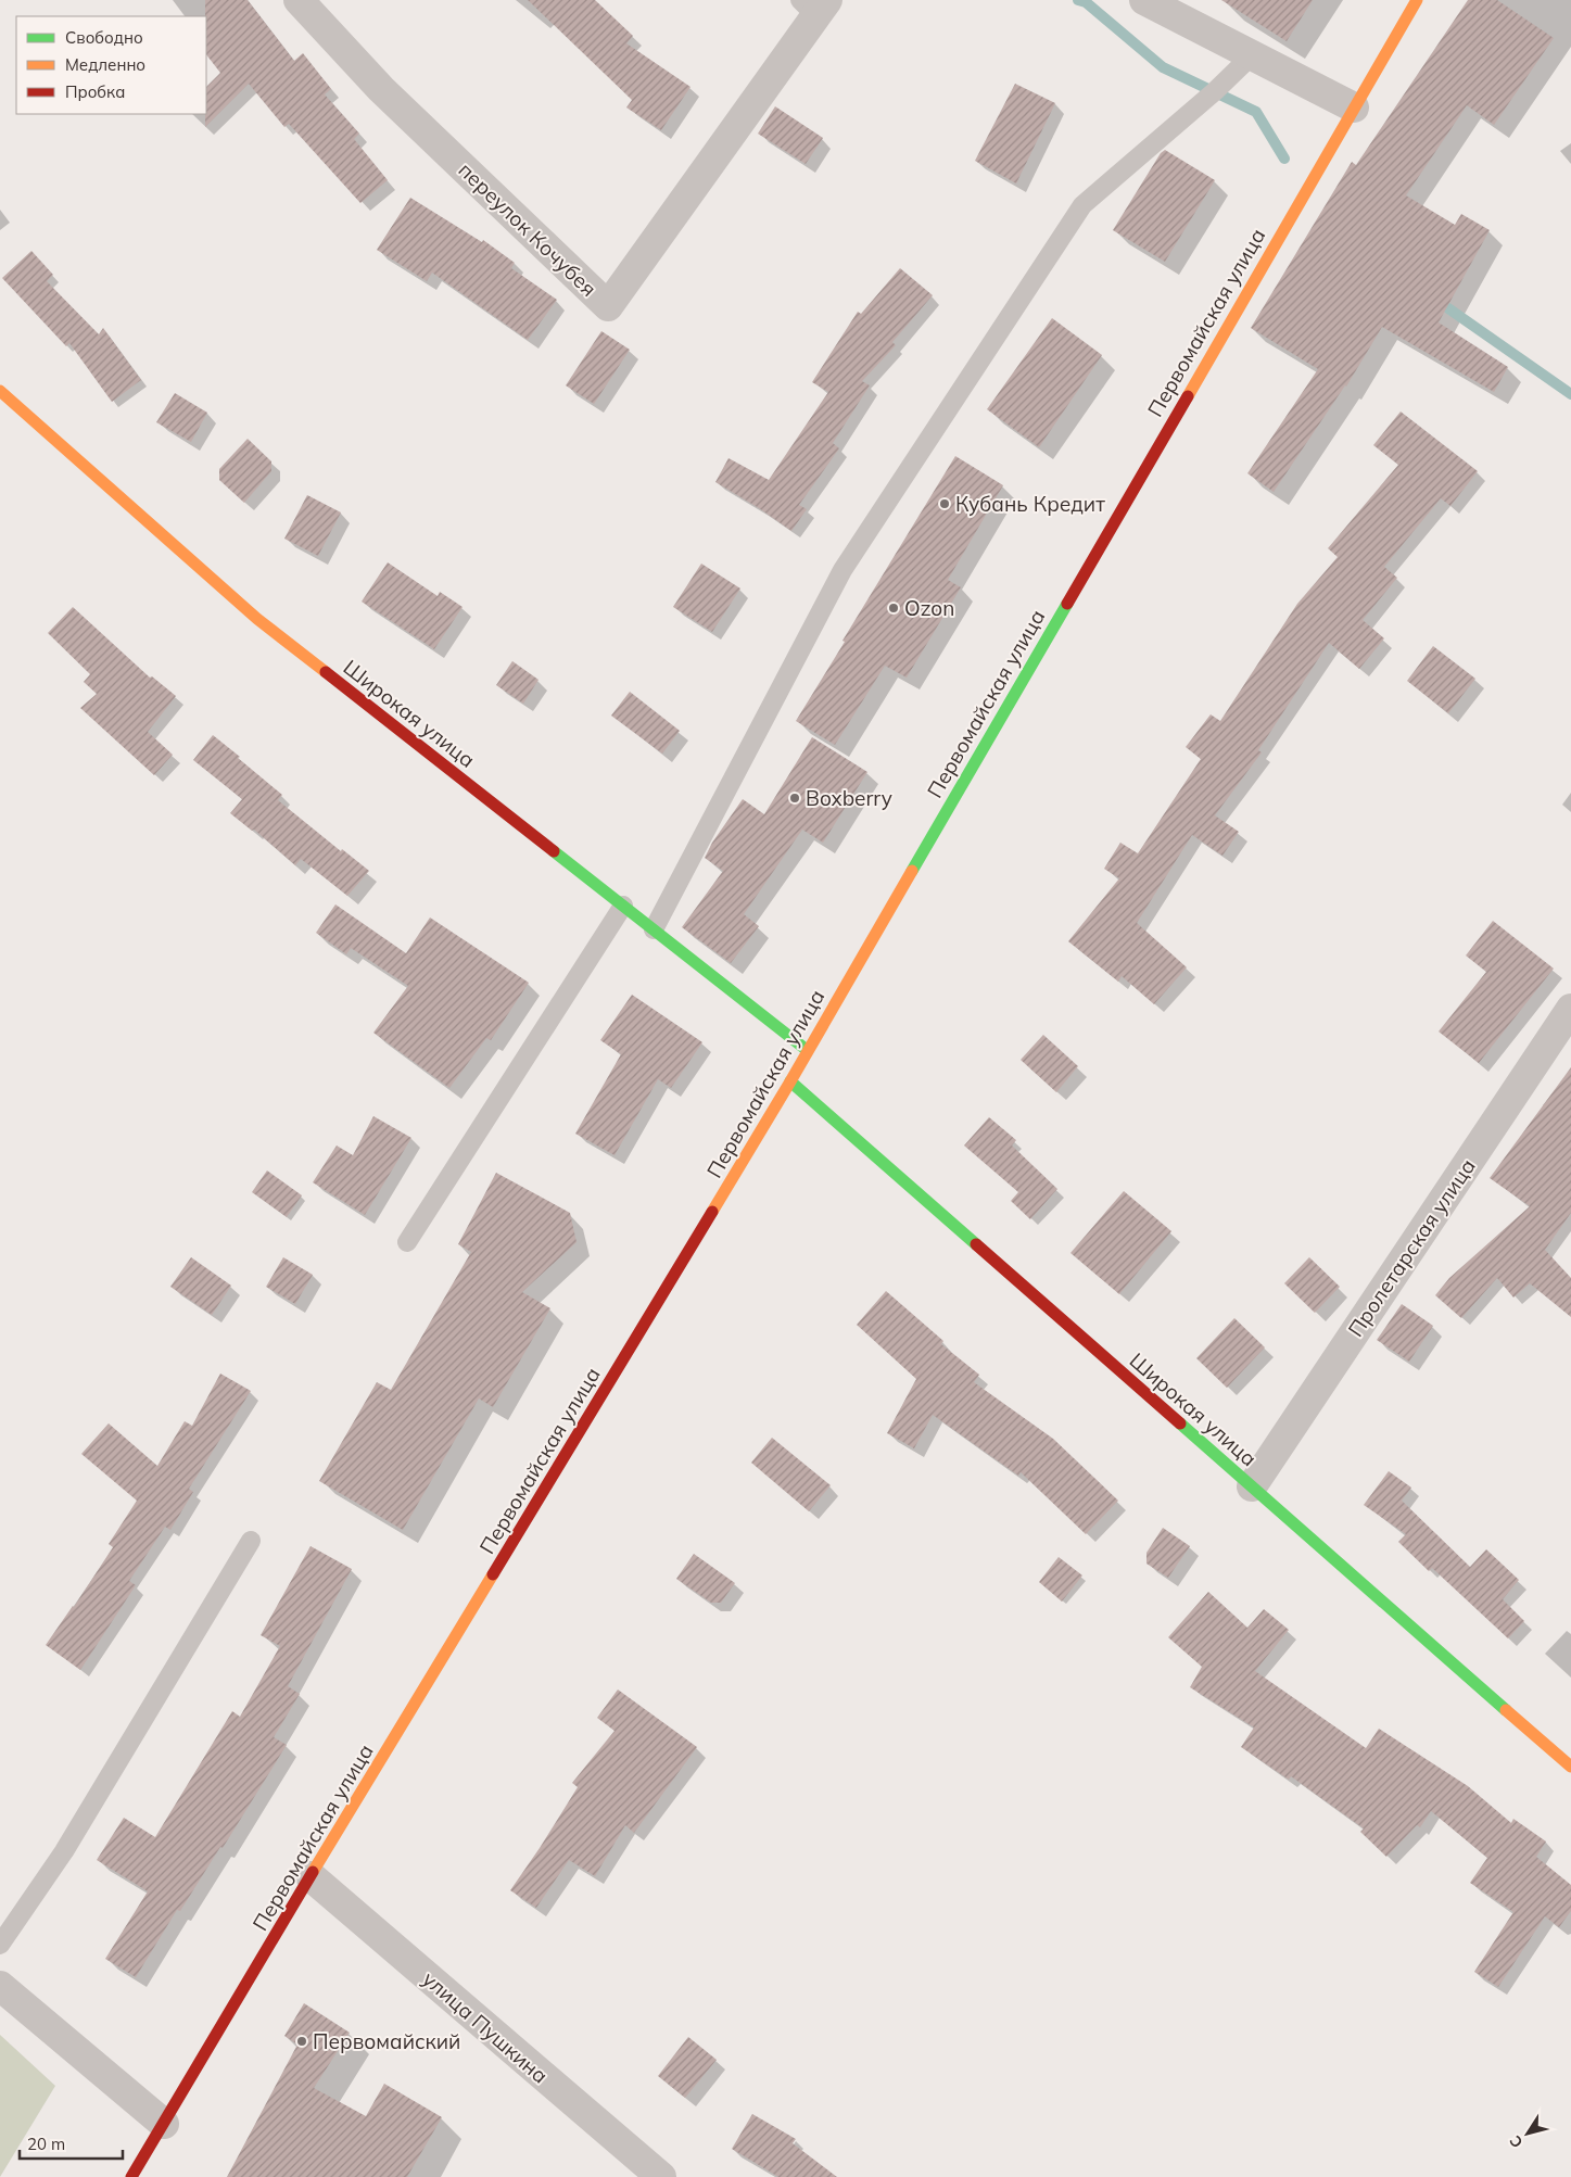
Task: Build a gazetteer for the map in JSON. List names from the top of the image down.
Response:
{
  "streets": {
    "street": [
      "переулок Кочубея",
      "Первомайская улица",
      "Широкая улица",
      "Пролетарская улица",
      "улица Пушкина"
    ]
  },
  "crossings": [
    ["Первомайская улица", "Широкая улица"],
    ["Первомайская улица", "улица Пушкина"],
    ["Широкая улица", "Пролетарская улица"]
  ],
  "places": [
    "Кубань Кредит",
    "Ozon",
    "Boxberry",
    "Первомайский"
  ],
  "legend": ["Свободно", "Медленно", "Пробка"],
  "scale_bar": "20 m",
  "north": "bottom left"
}
